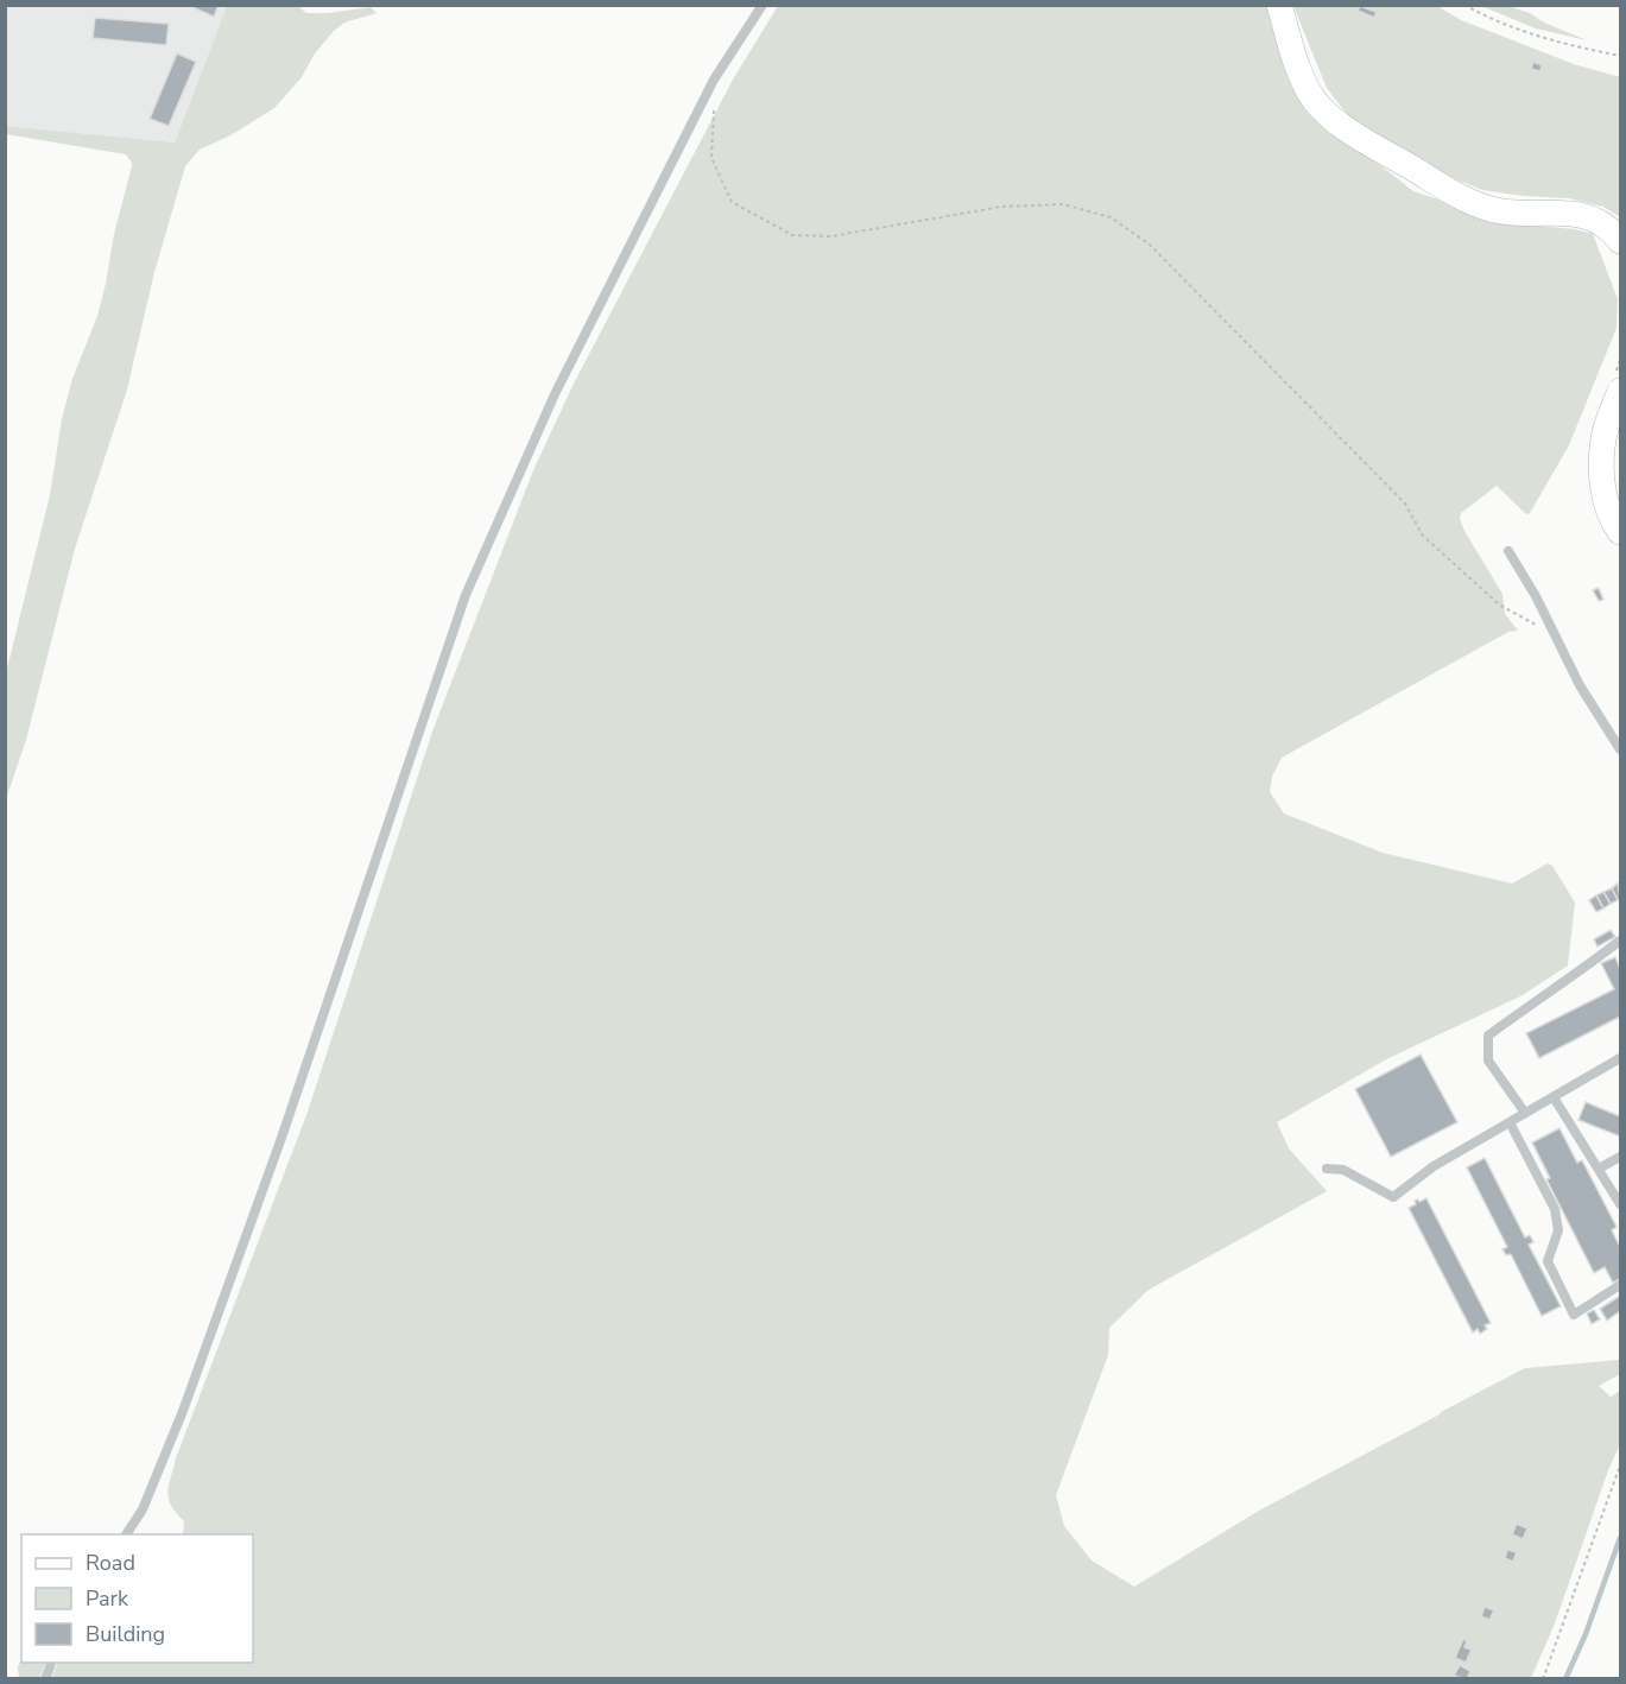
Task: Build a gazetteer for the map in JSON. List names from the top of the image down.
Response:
{
  "legend": ["Road", "Park", "Building"]
}
